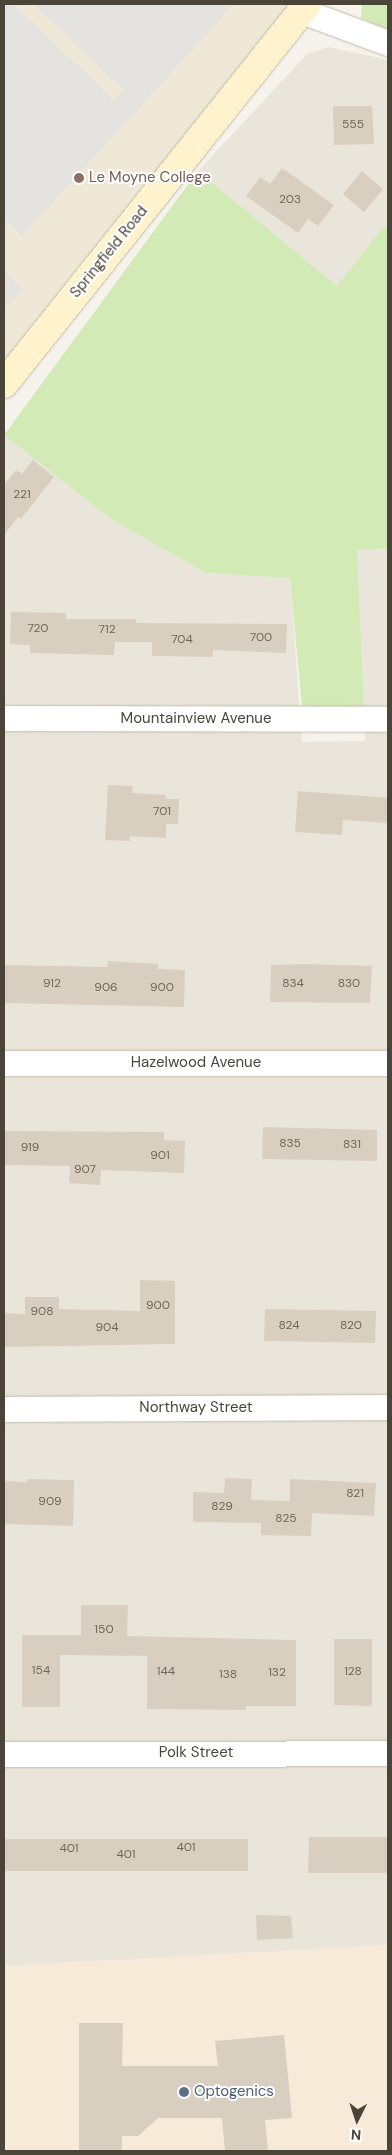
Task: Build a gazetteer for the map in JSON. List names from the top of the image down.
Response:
{
  "streets": {
    "street": [
      "Springfield Road",
      "Mountainview Avenue",
      "Hazelwood Avenue",
      "Northway Street",
      "Polk Street"
    ]
  },
  "places": ["Le Moyne College", "Optogenics"],
  "house_numbers": [
    "555",
    "203",
    "221",
    "720",
    "712",
    "700",
    "704",
    "701",
    "912",
    "834",
    "830",
    "906",
    "900",
    "835",
    "831",
    "919",
    "901",
    "907",
    "900",
    "908",
    "824",
    "820",
    "904",
    "821",
    "909",
    "829",
    "825",
    "150",
    "154",
    "144",
    "128",
    "132",
    "138",
    "401",
    "401",
    "401"
  ],
  "north": "bottom"
}
